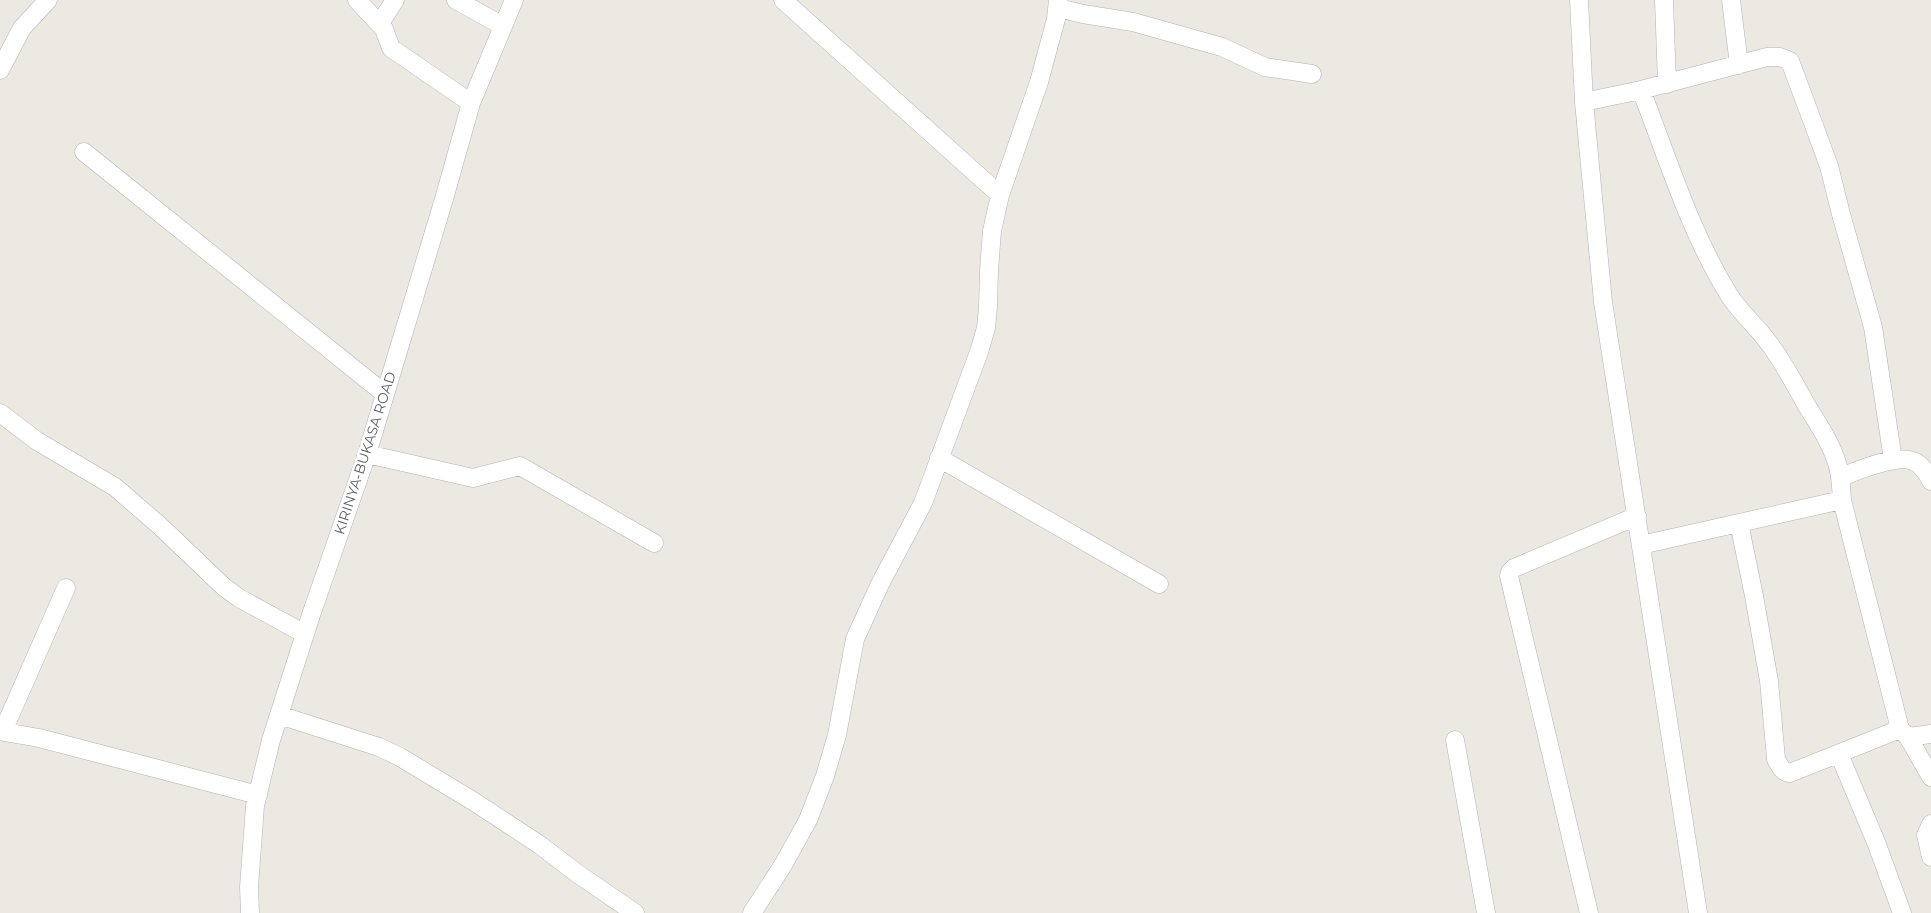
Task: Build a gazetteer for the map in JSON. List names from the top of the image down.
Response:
{
  "streets": {
    "street": ["KIRINYA-BUKASA ROAD"]
  }
}
